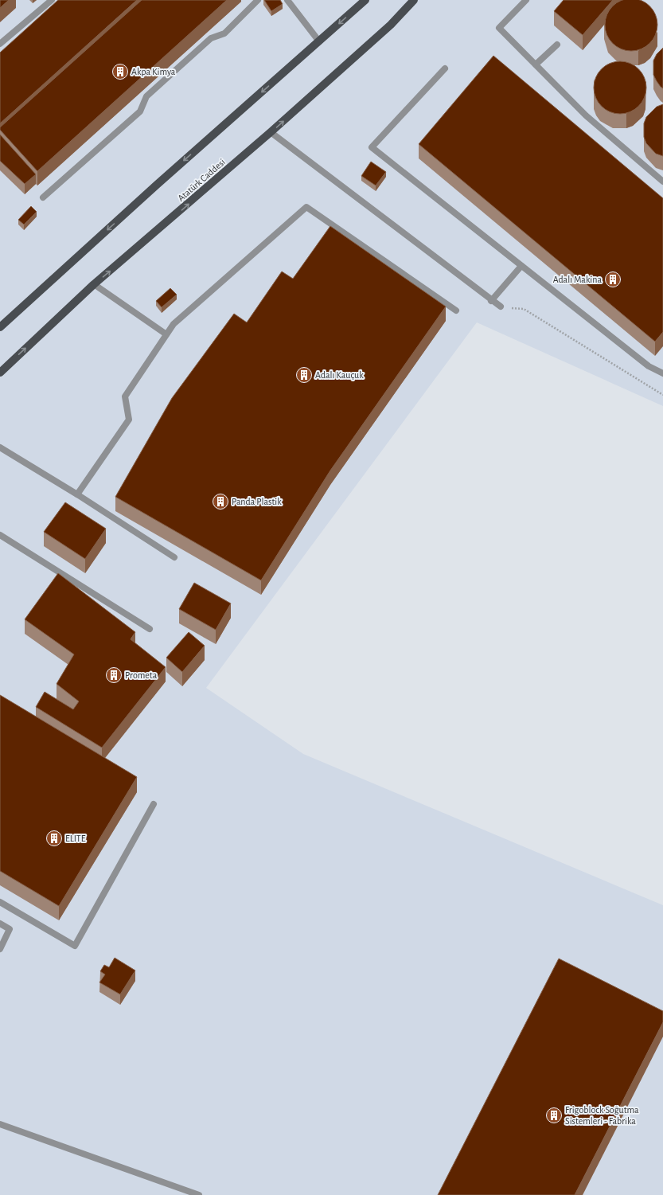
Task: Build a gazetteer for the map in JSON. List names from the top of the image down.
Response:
{
  "streets": {
    "main road": ["Atatürk Caddesi"]
  },
  "places": {
    "building": [
      "Akpa Kimya",
      "Adalı Makina",
      "Adalı Kauçuk",
      "Panda Plastik",
      "Prometa",
      "ELITE",
      "Frigoblock Soğutma Sistemleri - Fabrika"
    ]
  }
}
